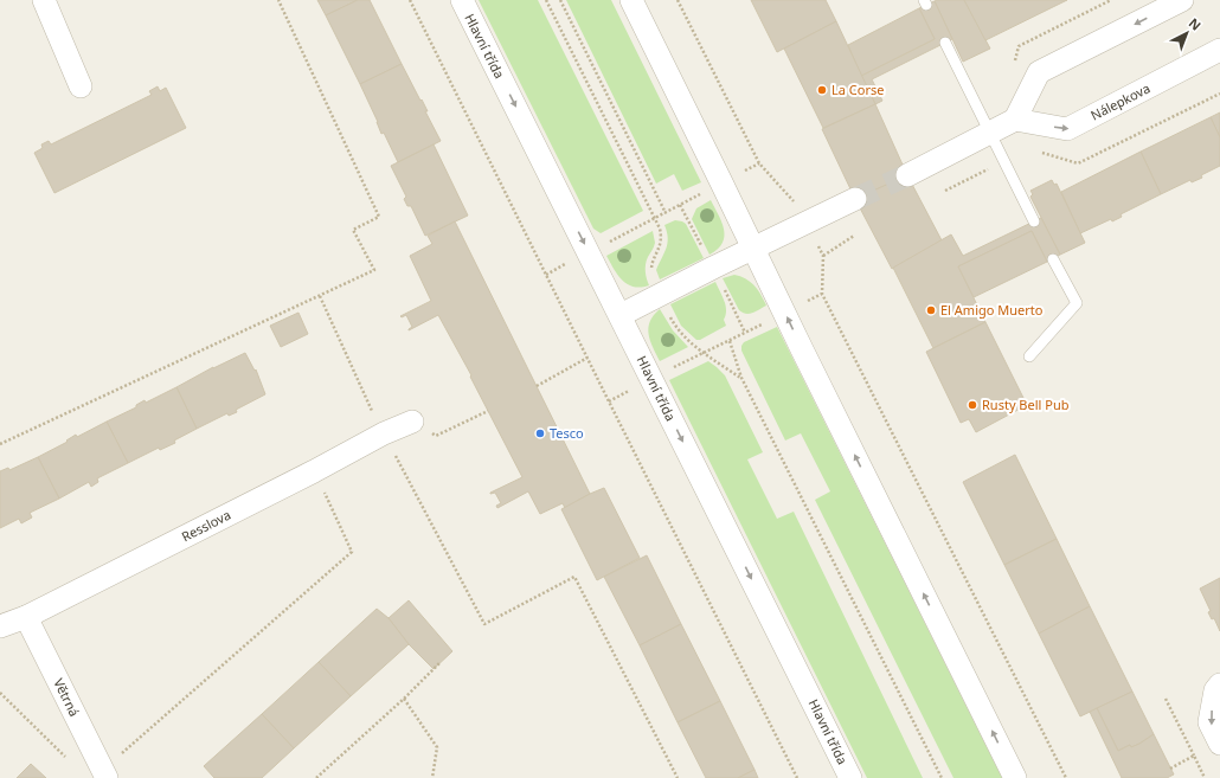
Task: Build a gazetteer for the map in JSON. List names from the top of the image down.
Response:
{
  "streets": {
    "street": [
      "Hlavní třída",
      "Nálepkova",
      "Resslova",
      "Větrná"
    ]
  },
  "crossings": [
    ["Resslova", "Větrná"]
  ],
  "places": [
    "La Corse",
    "El Amigo Muerto",
    "Rusty Bell Pub",
    "Tesco"
  ],
  "north": "top right"
}
